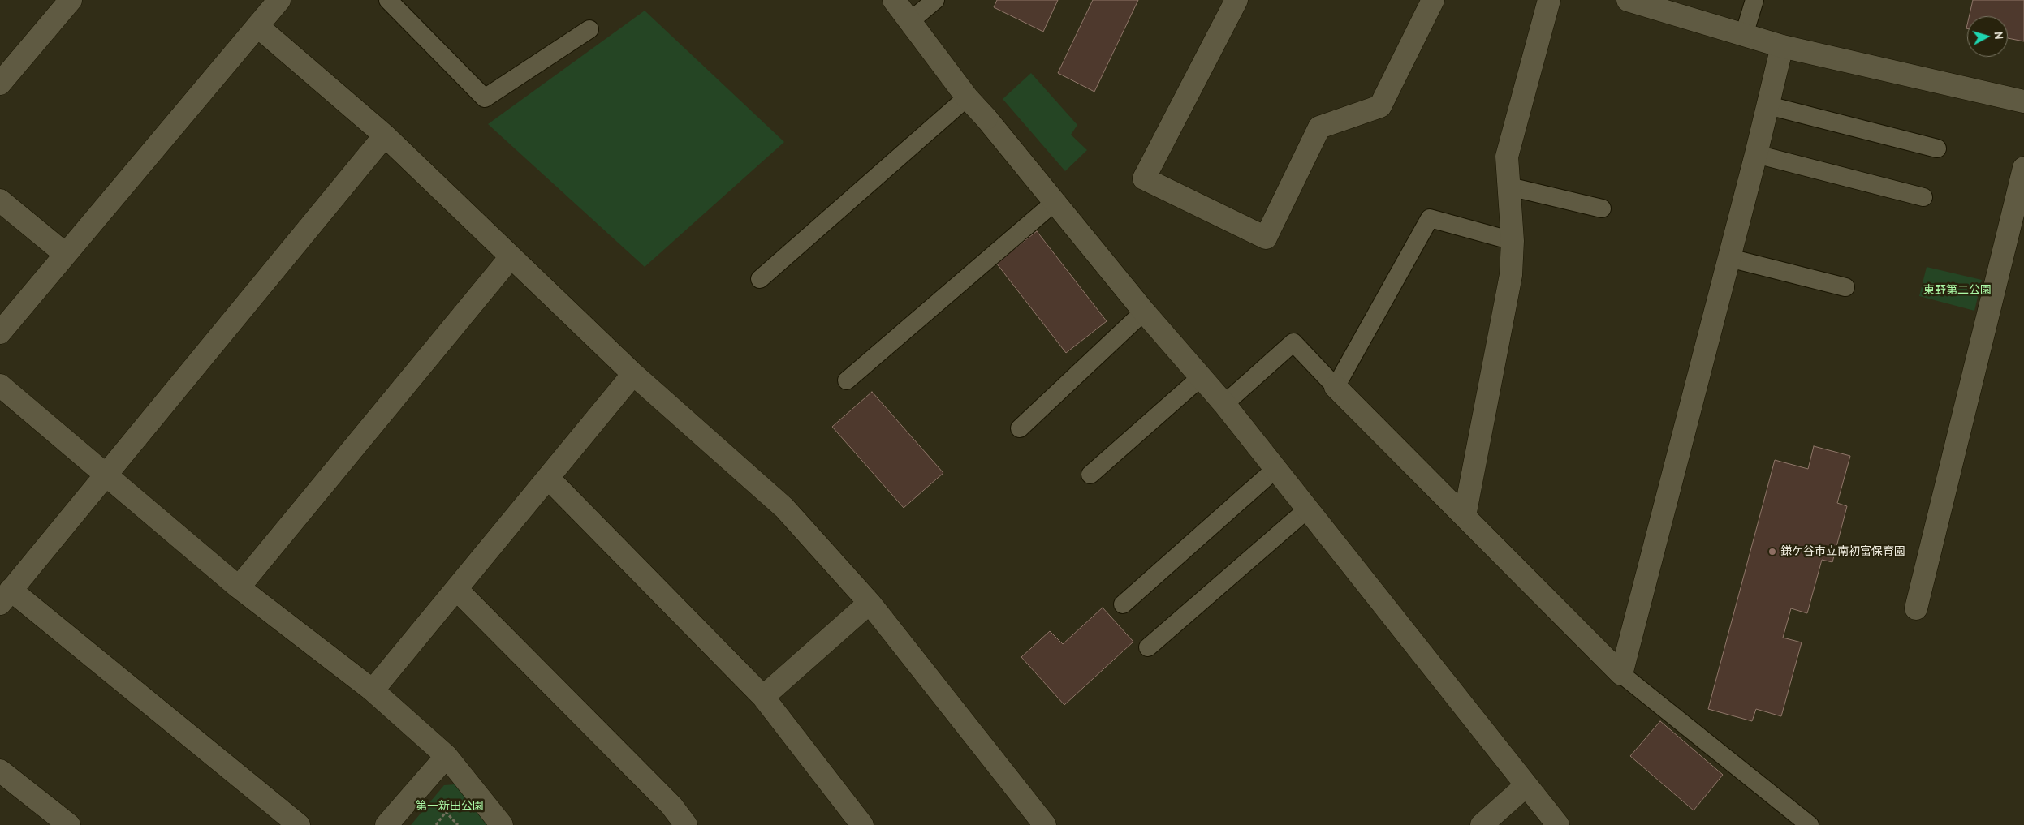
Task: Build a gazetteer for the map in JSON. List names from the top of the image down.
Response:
{
  "parks": ["東野第二公園", "第一新田公園"],
  "places": ["鎌ケ谷市立南初富保育園"],
  "north": "right"
}
